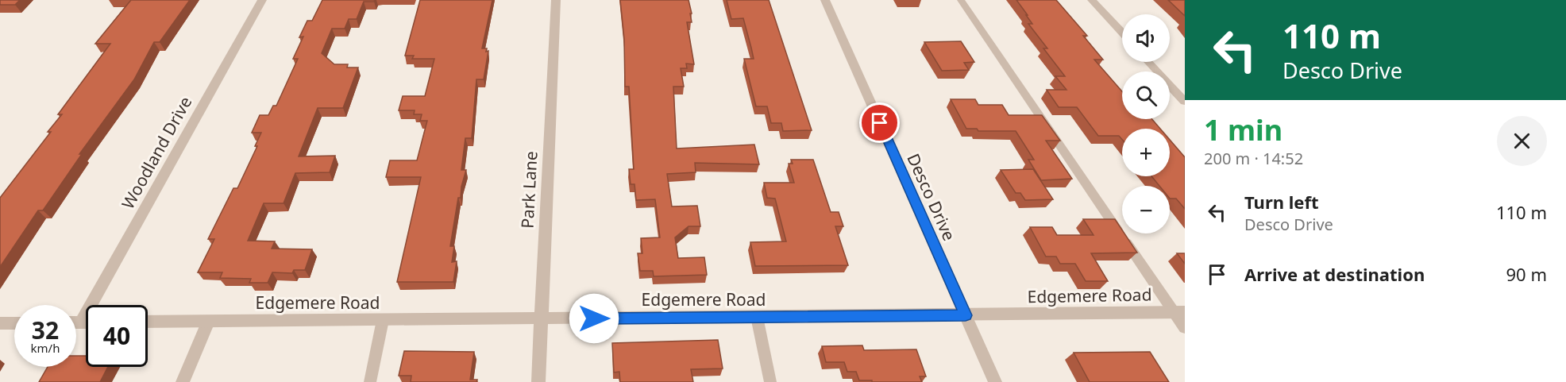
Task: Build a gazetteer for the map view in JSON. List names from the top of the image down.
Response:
{
  "streets": {
    "street": [
      "Woodland Drive",
      "Park Lane",
      "Desco Drive",
      "Edgemere Road"
    ]
  },
  "crossings": [
    ["Park Lane", "Edgemere Road"],
    ["Desco Drive", "Edgemere Road"]
  ],
  "page": {
    "turn": ["110 m", "Desco Drive"],
    "map_buttons": ["+", "−"],
    "heading": ["1 min", "200 m · 14:52"],
    "list": [
      {
        "name": "Turn left",
        "note": "Desco Drive",
        "value": "110 m"
      },
      {
        "name": "Arrive at destination",
        "value": "90 m"
      }
    ],
    "speed": "32 km/h",
    "limit": "40"
  }
}
